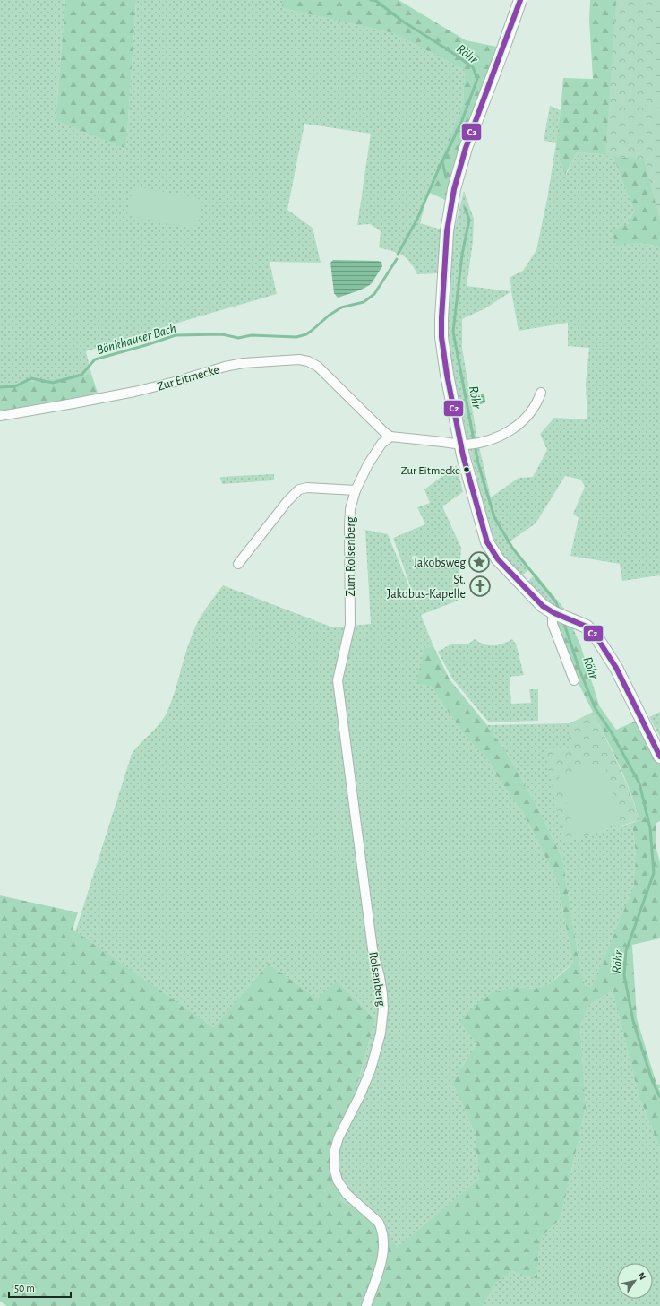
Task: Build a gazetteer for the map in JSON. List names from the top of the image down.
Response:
{
  "streets": {
    "street": ["Zur Eitmecke", "Zum Rolsenberg", "Rolsenberg"]
  },
  "crossings": [
    ["Zur Eitmecke", "Zum Rolsenberg"],
    ["Zum Rolsenberg", "Rolsenberg"]
  ],
  "water": ["Röhr", "Bönkhauser Bach"],
  "places": {
    "other": ["Zur Eitmecke"],
    "place": ["Jakobsweg"],
    "church": ["St. Jakobus-Kapelle"]
  },
  "lines": ["transit line C2"],
  "scale_bar": "50 m",
  "north": "top right"
}
